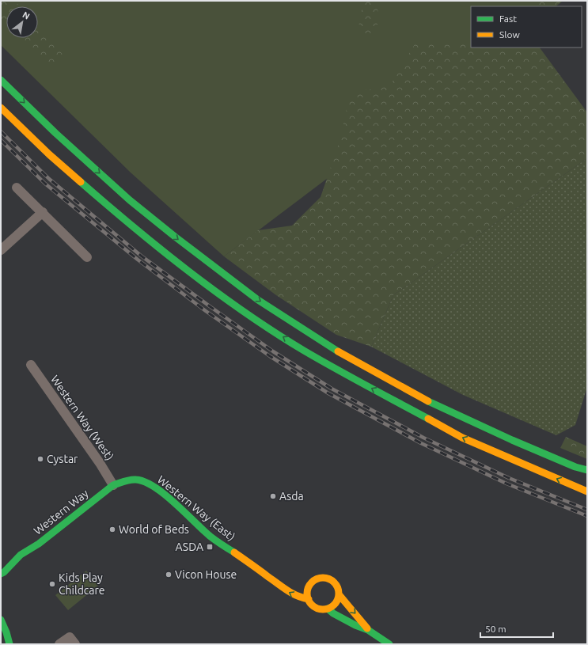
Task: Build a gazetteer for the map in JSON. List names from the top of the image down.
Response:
{
  "streets": {
    "main road": ["Western Way (East)", "Western Way"],
    "street": ["Western Way (West)"]
  },
  "crossings": [
    ["Western Way (West)", "Western Way (East)"],
    ["Western Way (West)", "Western Way"],
    ["Western Way (East)", "Western Way"]
  ],
  "places": {
    "other": [
      "Cystar",
      "Asda",
      "World of Beds",
      "Vicon House",
      "Kids Play Childcare"
    ],
    "transit": ["ASDA"]
  },
  "legend": ["Fast", "Slow"],
  "scale_bar": "50 m",
  "north": "top right"
}
